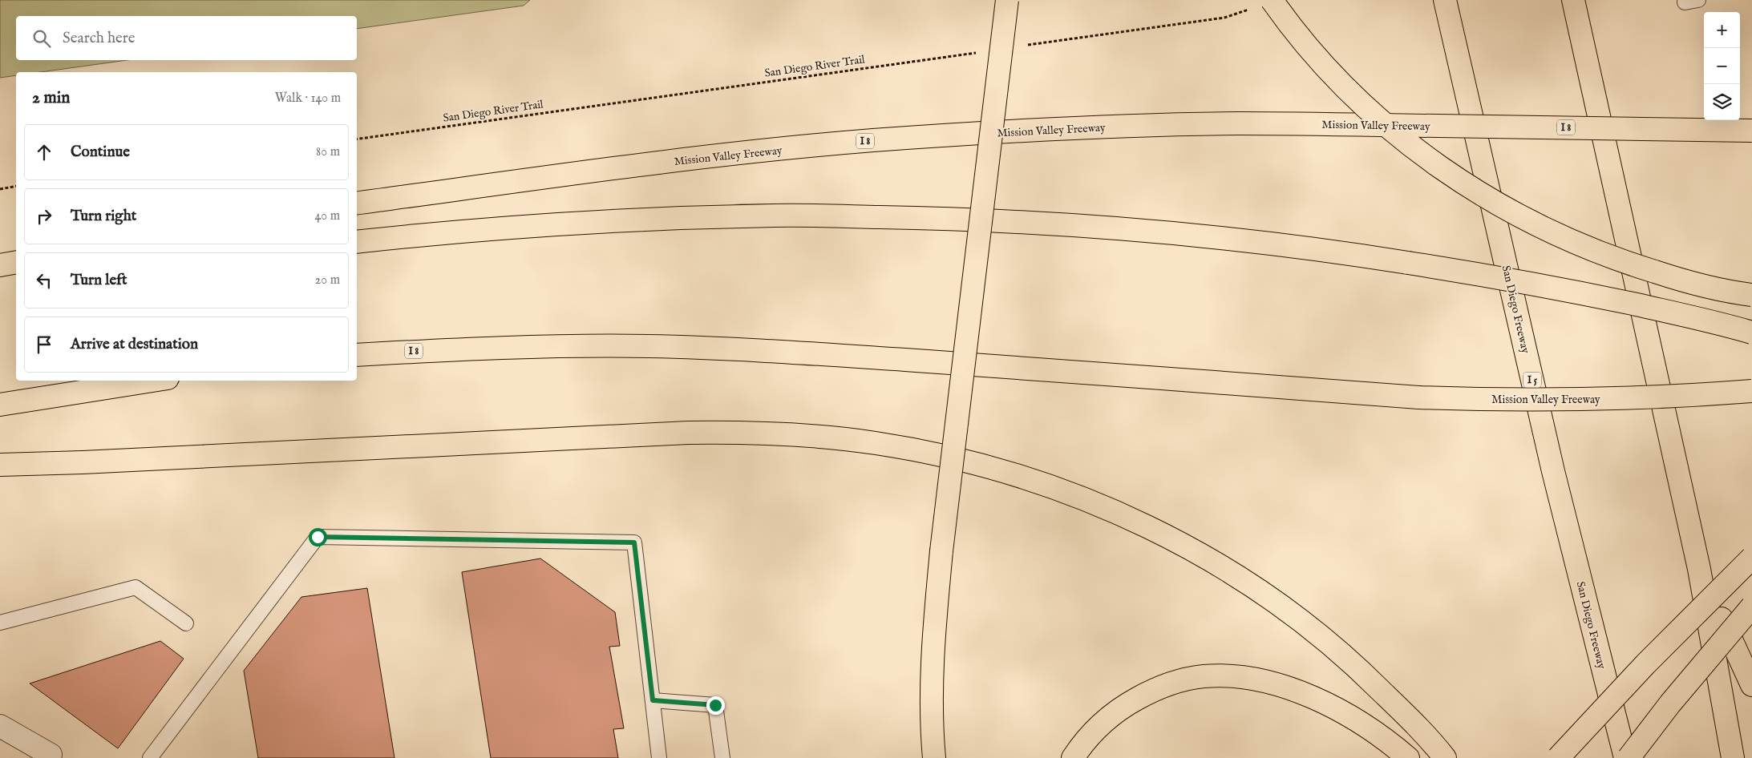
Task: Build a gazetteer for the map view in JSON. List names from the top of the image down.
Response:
{
  "streets": {
    "highway": [
      "Mission Valley Freeway",
      "I 8",
      "San Diego Freeway",
      "I 5"
    ],
    "path": ["San Diego River Trail"]
  },
  "page": {
    "map_buttons": ["+", "−"],
    "search": "Search here",
    "heading": ["2 min", "Walk · 140 m"],
    "list": [
      ["Continue", "80 m"],
      ["Turn right", "40 m"],
      ["Turn left", "20 m"],
      "Arrive at destination"
    ]
  }
}
